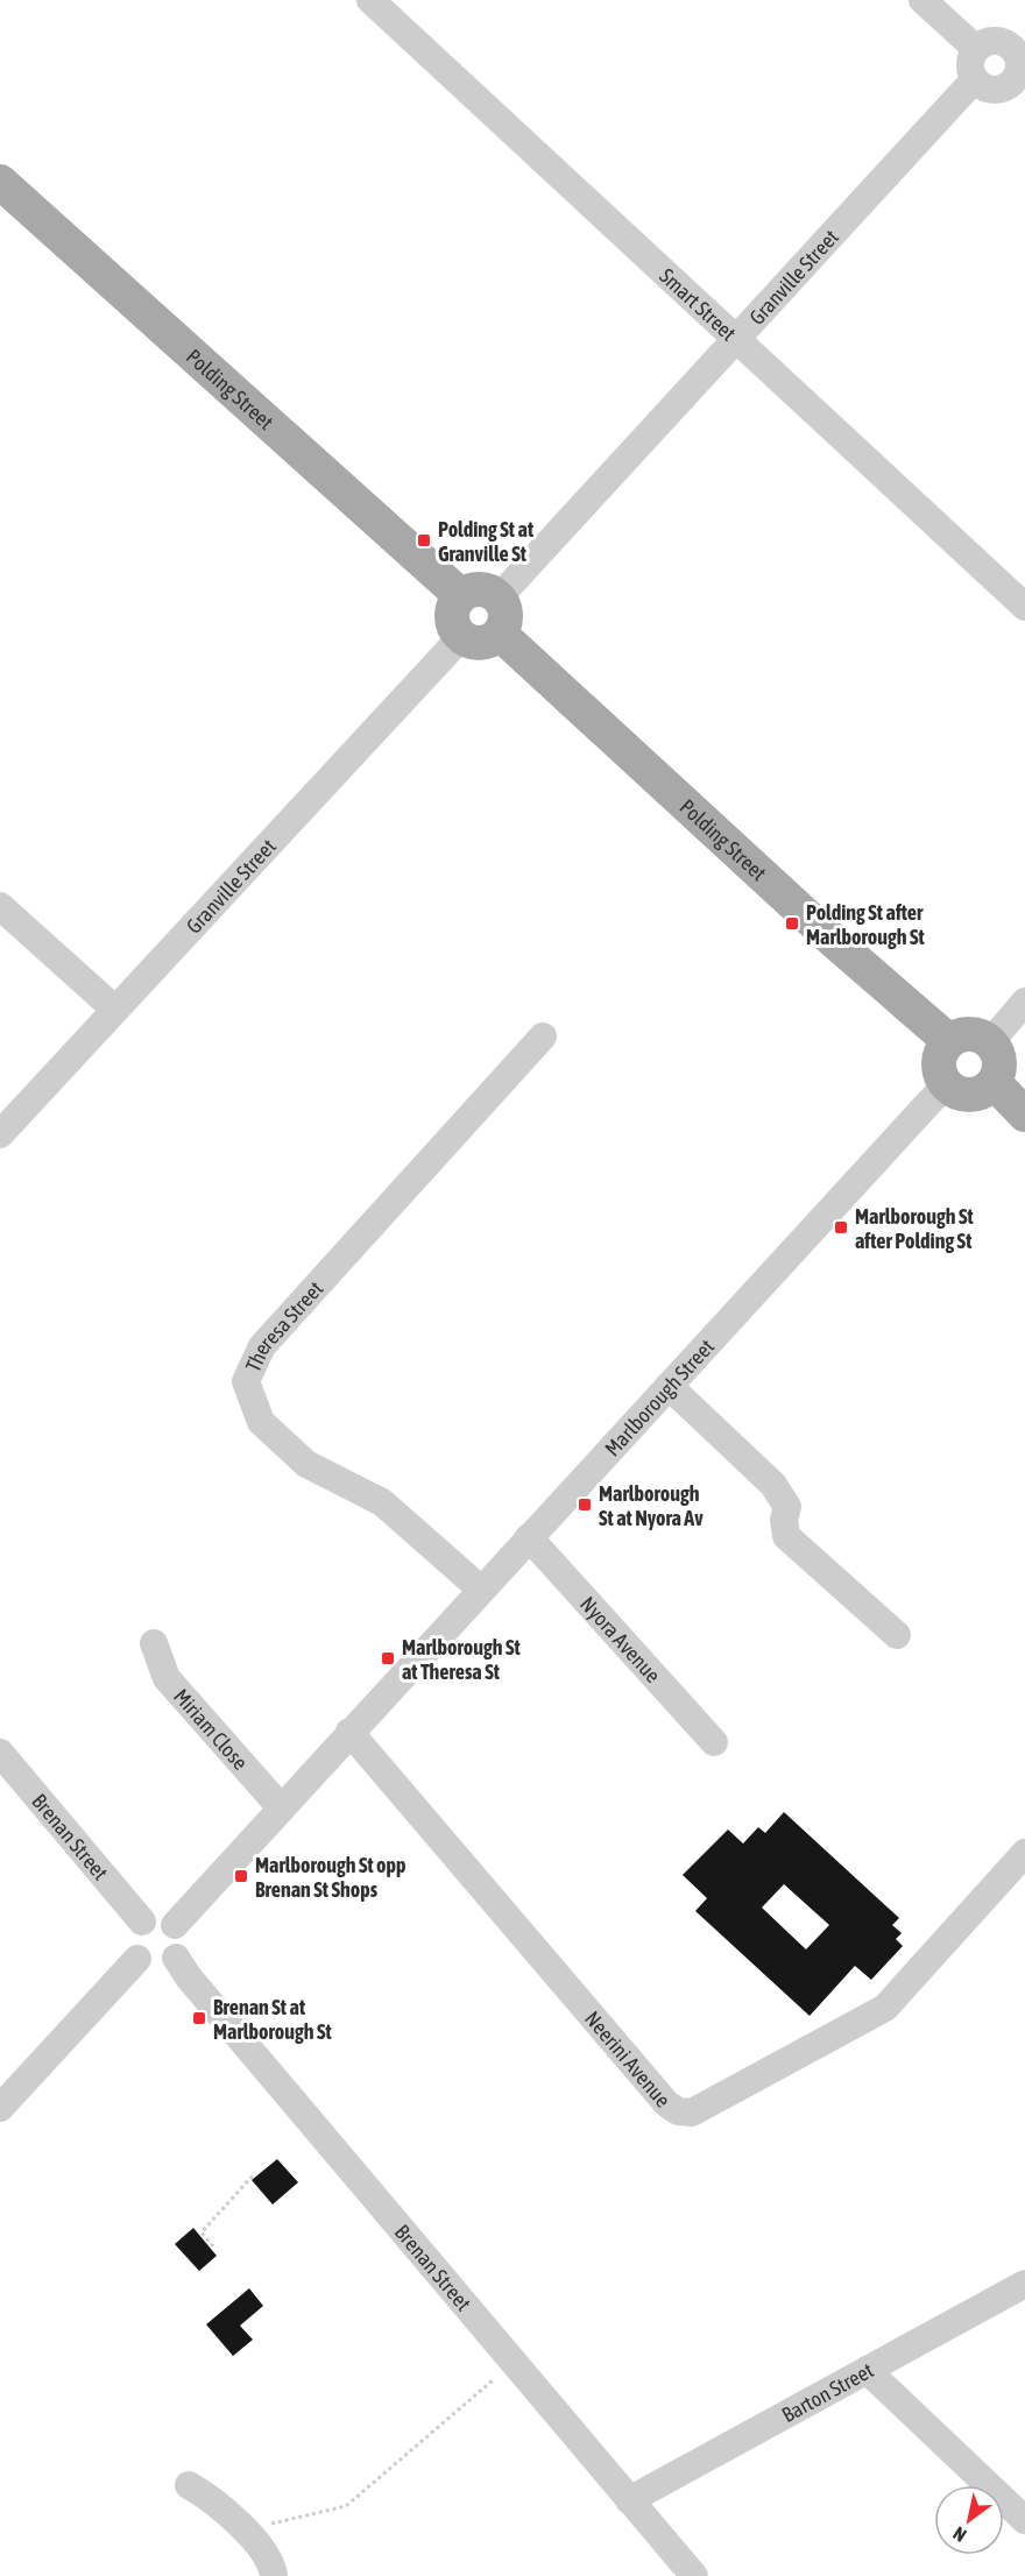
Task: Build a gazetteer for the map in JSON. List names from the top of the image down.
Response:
{
  "streets": {
    "main road": ["Polding Street"],
    "street": [
      "Granville Street",
      "Smart Street",
      "Theresa Street",
      "Marlborough Street",
      "Nyora Avenue",
      "Miriam Close",
      "Brenan Street",
      "Neerini Avenue",
      "Barton Street"
    ]
  },
  "crossings": [
    ["Granville Street", "Smart Street"],
    ["Granville Street", "Polding Street"],
    ["Polding Street", "Marlborough Street"],
    ["Theresa Street", "Marlborough Street"],
    ["Marlborough Street", "Nyora Avenue"],
    ["Marlborough Street", "Miriam Close"],
    ["Marlborough Street", "Brenan Street"],
    ["Marlborough Street", "Neerini Avenue"],
    ["Brenan Street", "Barton Street"]
  ],
  "places": {
    "transit": [
      "Polding St at Granville St",
      "Polding St after Marlborough St",
      "Marlborough St after Polding St",
      "Marlborough St at Nyora Av",
      "Marlborough St at Theresa St",
      "Marlborough St opp Brenan St Shops",
      "Brenan St at Marlborough St"
    ]
  },
  "north": "bottom left"
}
